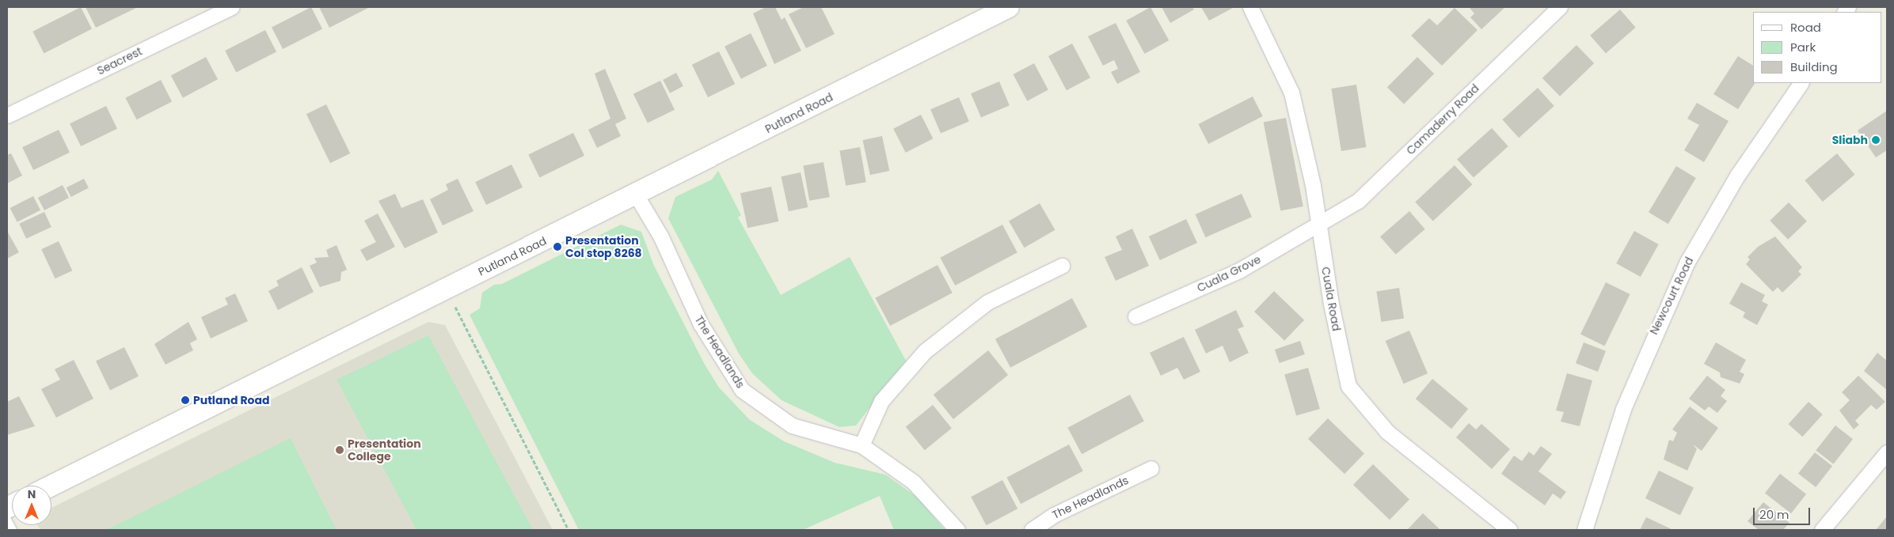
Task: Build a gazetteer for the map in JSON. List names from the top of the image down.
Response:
{
  "streets": {
    "main road": ["Putland Road"],
    "street": [
      "Seacrest",
      "Camaderry Road",
      "Cuala Grove",
      "Newcourt Road",
      "Cuala Road",
      "The Headlands"
    ]
  },
  "crossings": [
    ["Putland Road", "The Headlands"],
    ["Camaderry Road", "Cuala Grove"],
    ["Camaderry Road", "Cuala Road"],
    ["Cuala Grove", "Cuala Road"]
  ],
  "places": [
    "Sliabh",
    "Presentation Col stop 8268",
    "Putland Road",
    "Presentation College"
  ],
  "legend": ["Road", "Park", "Building"],
  "scale_bar": "20 m",
  "north": "top"
}
